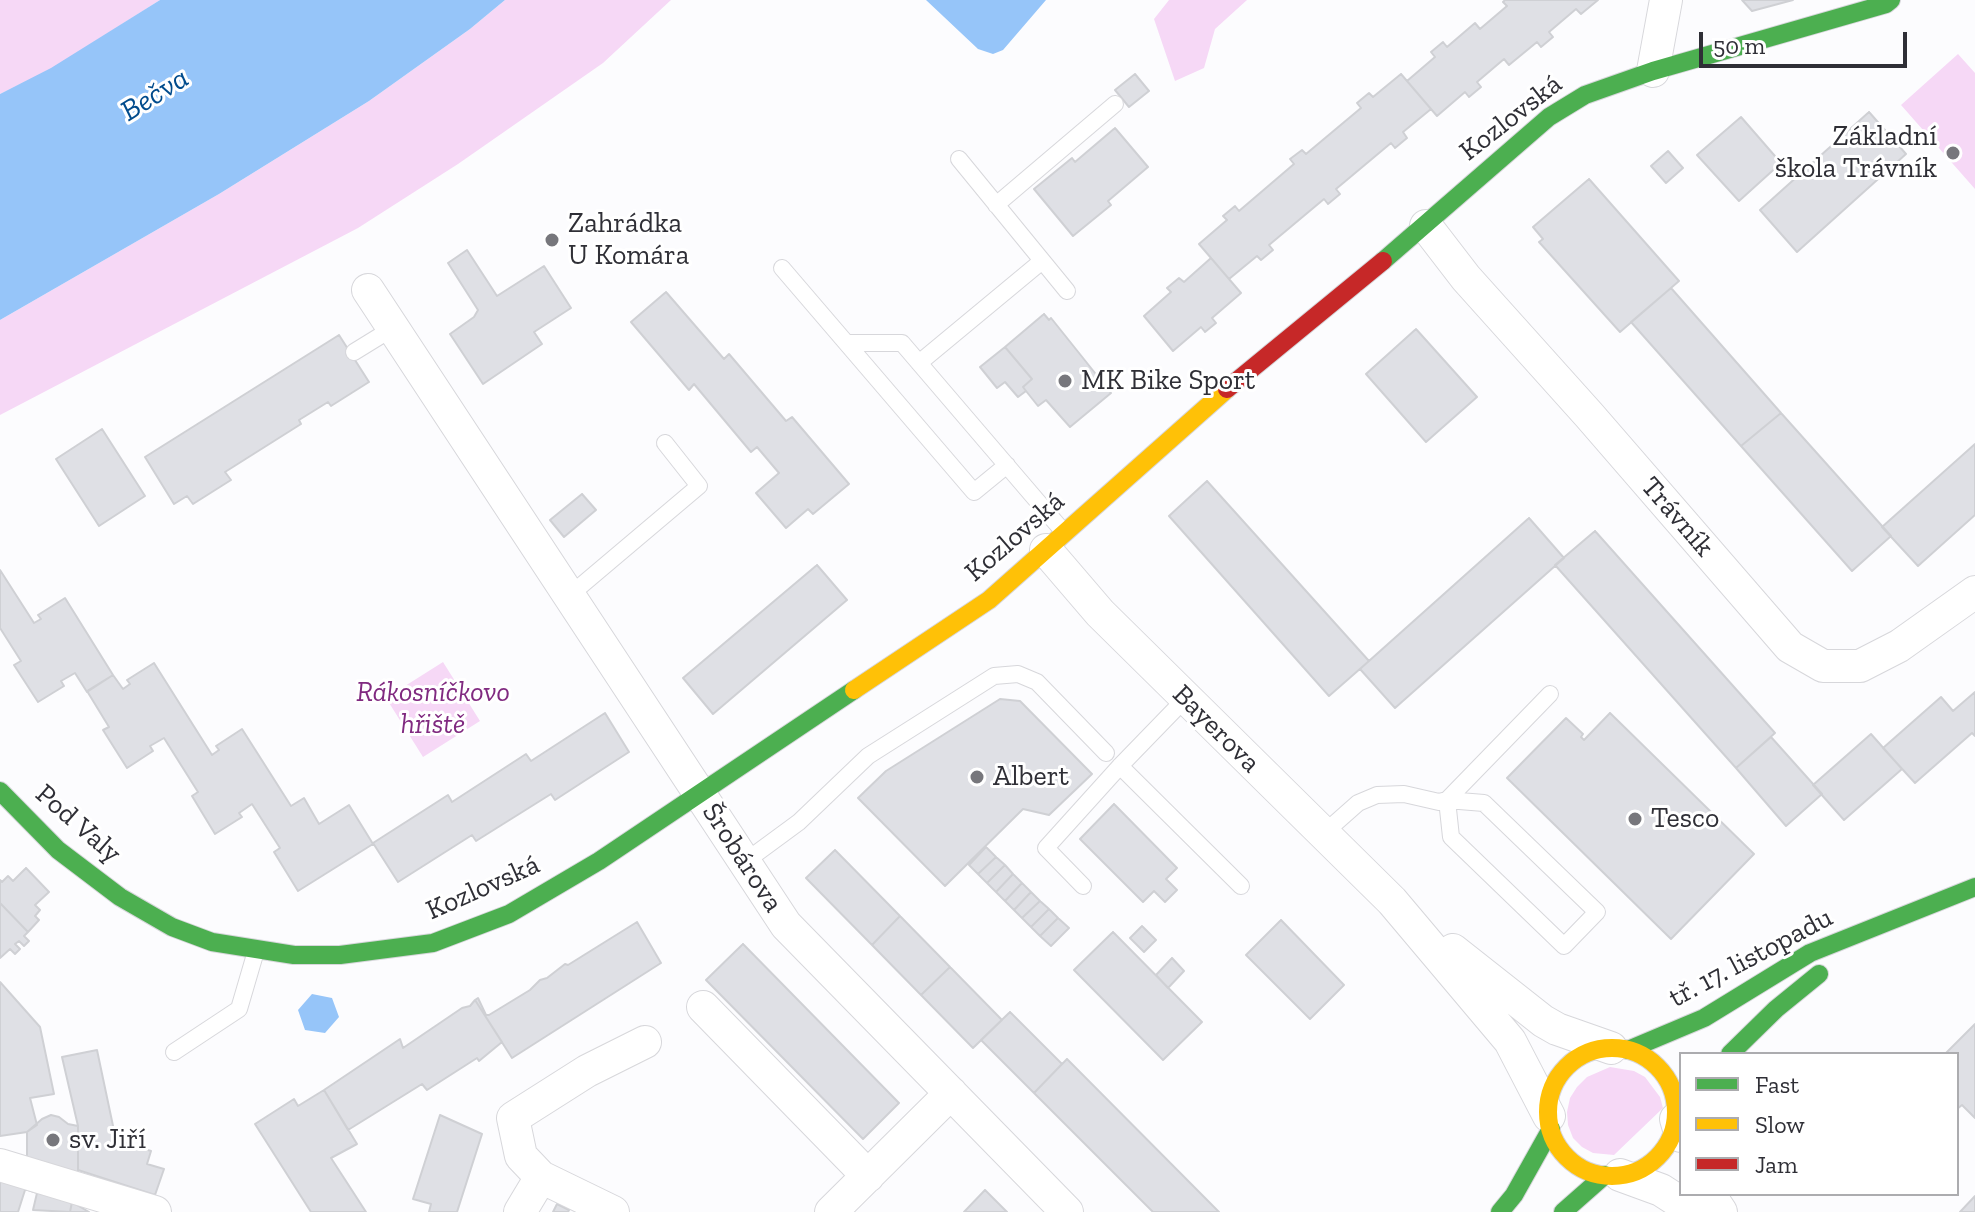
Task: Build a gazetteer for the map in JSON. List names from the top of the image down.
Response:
{
  "streets": {
    "street": [
      "Kozlovská",
      "Trávník",
      "Bayerova",
      "Pod Valy",
      "Šrobárova",
      "tř. 17. listopadu"
    ]
  },
  "crossings": [
    ["Kozlovská", "Trávník"],
    ["Kozlovská", "Bayerova"],
    ["Kozlovská", "Pod Valy"],
    ["Kozlovská", "Šrobárova"],
    ["Bayerova", "tř. 17. listopadu"]
  ],
  "water": ["Bečva"],
  "parks": ["Rákosníčkovo hřiště"],
  "places": [
    "Základní škola Trávník",
    "Zahrádka U Komára",
    "MK Bike Sport",
    "Albert",
    "Tesco",
    "sv. Jiří"
  ],
  "legend": ["Fast", "Slow", "Jam"],
  "scale_bar": "50 m"
}
